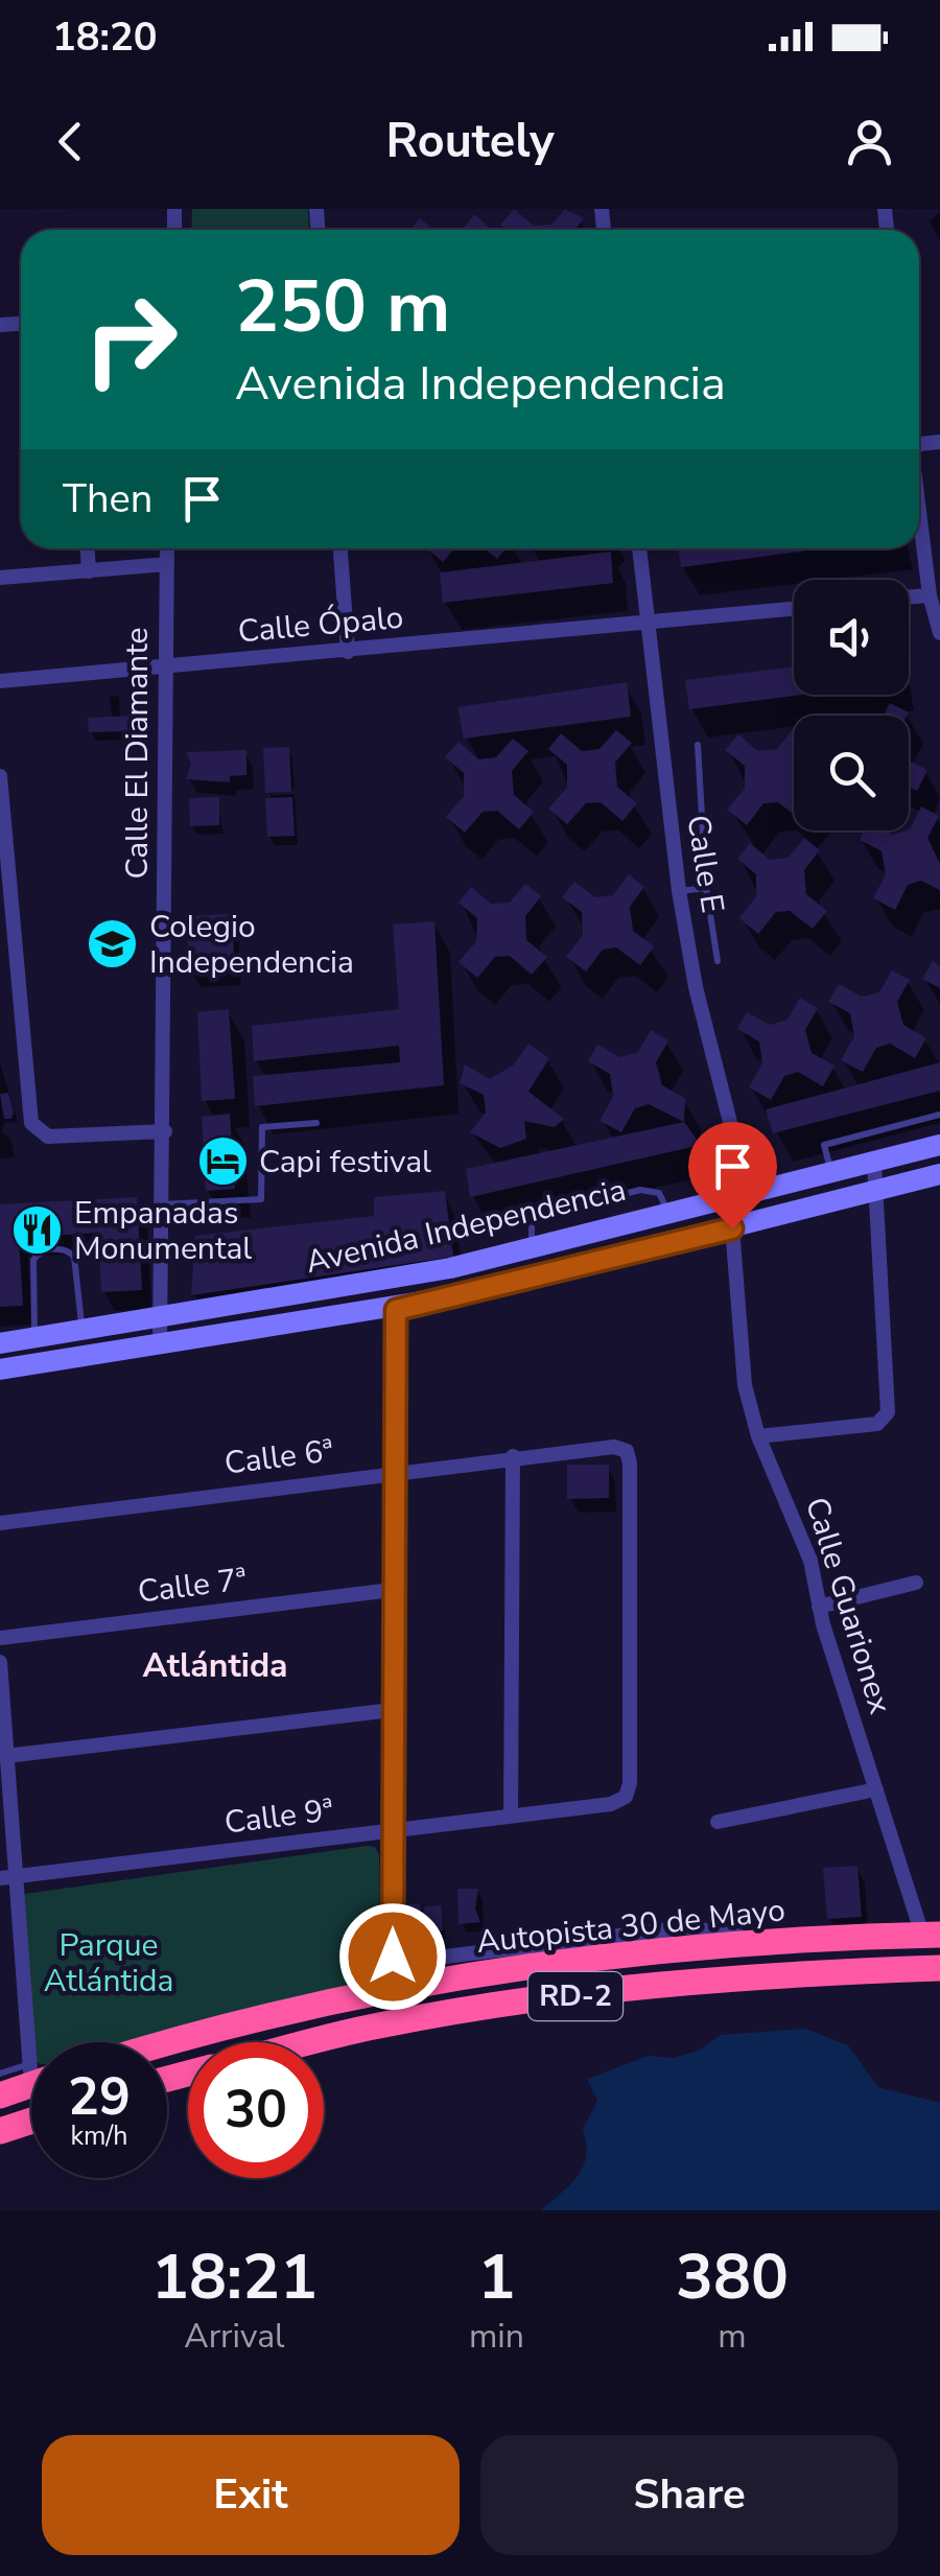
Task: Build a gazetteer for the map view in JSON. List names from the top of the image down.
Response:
{
  "streets": {
    "highway": ["Autopista 30 de Mayo", "RD-2"],
    "main road": ["Avenida Independencia"],
    "street": [
      "Calle Ópalo",
      "Calle El Diamante",
      "Calle E",
      "Calle 6ª",
      "Calle 7ª",
      "Calle Guarionex",
      "Calle 9ª"
    ]
  },
  "crossings": [
    ["Calle Ópalo", "Calle El Diamante"],
    ["Calle Ópalo", "Calle E"],
    ["Calle El Diamante", "Avenida Independencia"],
    ["Calle E", "Avenida Independencia"],
    ["Avenida Independencia", "Calle Guarionex"],
    ["Calle 6ª", "Calle 9ª"],
    ["Calle Guarionex", "Autopista 30 de Mayo"]
  ],
  "districts": ["Atlántida"],
  "parks": ["Parque Atlántida"],
  "places": {
    "school or university": ["Colegio Independencia"],
    "hotel": ["Capi festival"],
    "restaurant": ["Empanadas Monumental"]
  },
  "page": {
    "status": "18:20",
    "header": "Routely",
    "turn": ["250 m", "Avenida Independencia"],
    "then": "Then",
    "speed": "29 km/h",
    "limit": "30",
    "eta": [
      "18:21",
      "Arrival",
      "1",
      "min",
      "380",
      "m"
    ],
    "buttons": ["Exit", "Share"]
  }
}
